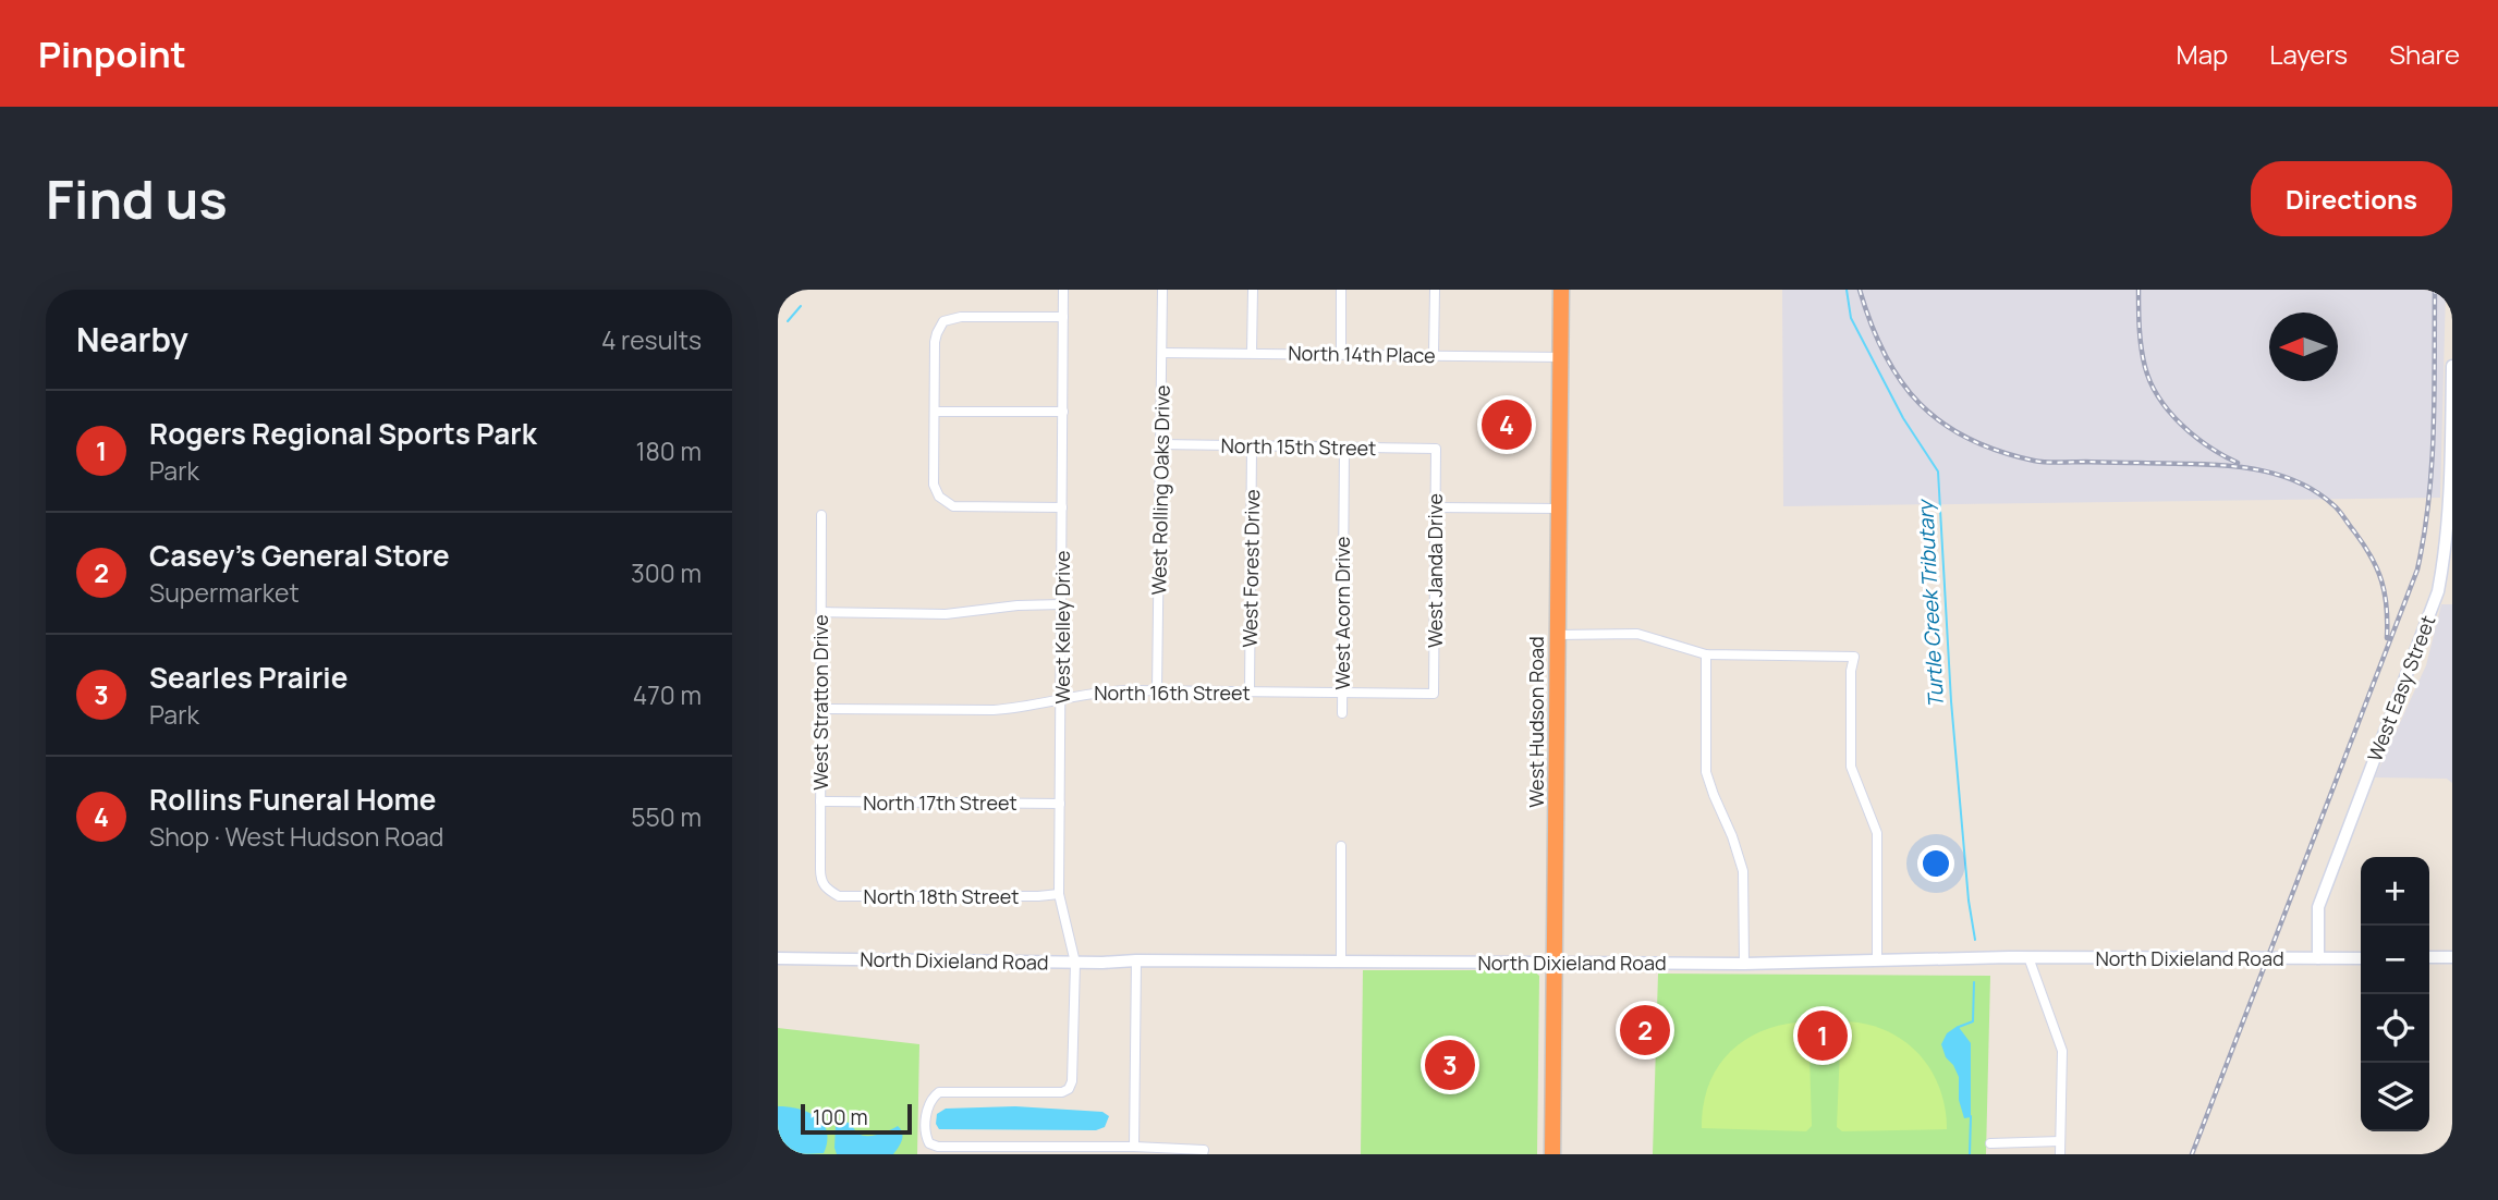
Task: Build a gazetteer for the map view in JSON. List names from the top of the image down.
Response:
{
  "streets": {
    "highway": ["West Hudson Road"],
    "street": [
      "North 14th Place",
      "North 15th Street",
      "West Rolling Oaks Drive",
      "West Forest Drive",
      "West Janda Drive",
      "West Acorn Drive",
      "West Kelley Drive",
      "West Easy Street",
      "North 16th Street",
      "West Stratton Drive",
      "North 17th Street",
      "North 18th Street",
      "North Dixieland Road"
    ]
  },
  "crossings": [
    ["North 14th Place", "West Rolling Oaks Drive"],
    ["North 14th Place", "West Hudson Road"],
    ["North 15th Street", "West Rolling Oaks Drive"],
    ["North 15th Street", "West Forest Drive"],
    ["North 15th Street", "West Janda Drive"],
    ["North 15th Street", "West Acorn Drive"],
    ["West Rolling Oaks Drive", "North 16th Street"],
    ["West Forest Drive", "North 16th Street"],
    ["West Janda Drive", "North 16th Street"],
    ["West Acorn Drive", "North 16th Street"],
    ["West Kelley Drive", "North 16th Street"],
    ["West Kelley Drive", "North 17th Street"],
    ["West Kelley Drive", "North 18th Street"],
    ["West Kelley Drive", "North Dixieland Road"],
    ["West Easy Street", "North Dixieland Road"],
    ["North 16th Street", "West Stratton Drive"],
    ["West Stratton Drive", "North 17th Street"],
    ["West Stratton Drive", "North 18th Street"],
    ["West Hudson Road", "North Dixieland Road"]
  ],
  "water": ["Turtle Creek Tributary"],
  "scale_bar": "100 m",
  "north": "left",
  "page": {
    "header": "Pinpoint",
    "nav": ["Map", "Layers", "Share"],
    "buttons": "Directions",
    "title": "Find us",
    "heading": ["Nearby", "4 results"],
    "list": [
      {
        "mark": "1",
        "name": "Rogers Regional Sports Park",
        "note": "Park",
        "value": "180 m"
      },
      {
        "mark": "2",
        "name": "Casey's General Store",
        "note": "Supermarket",
        "value": "300 m"
      },
      {
        "mark": "3",
        "name": "Searles Prairie",
        "note": "Park",
        "value": "470 m"
      },
      {
        "mark": "4",
        "name": "Rollins Funeral Home",
        "note": "Shop · West Hudson Road",
        "value": "550 m"
      }
    ],
    "pins": [
      "4",
      "2",
      "1",
      "3"
    ],
    "map_buttons": ["+", "−"],
    "scale": "100 m"
  }
}
